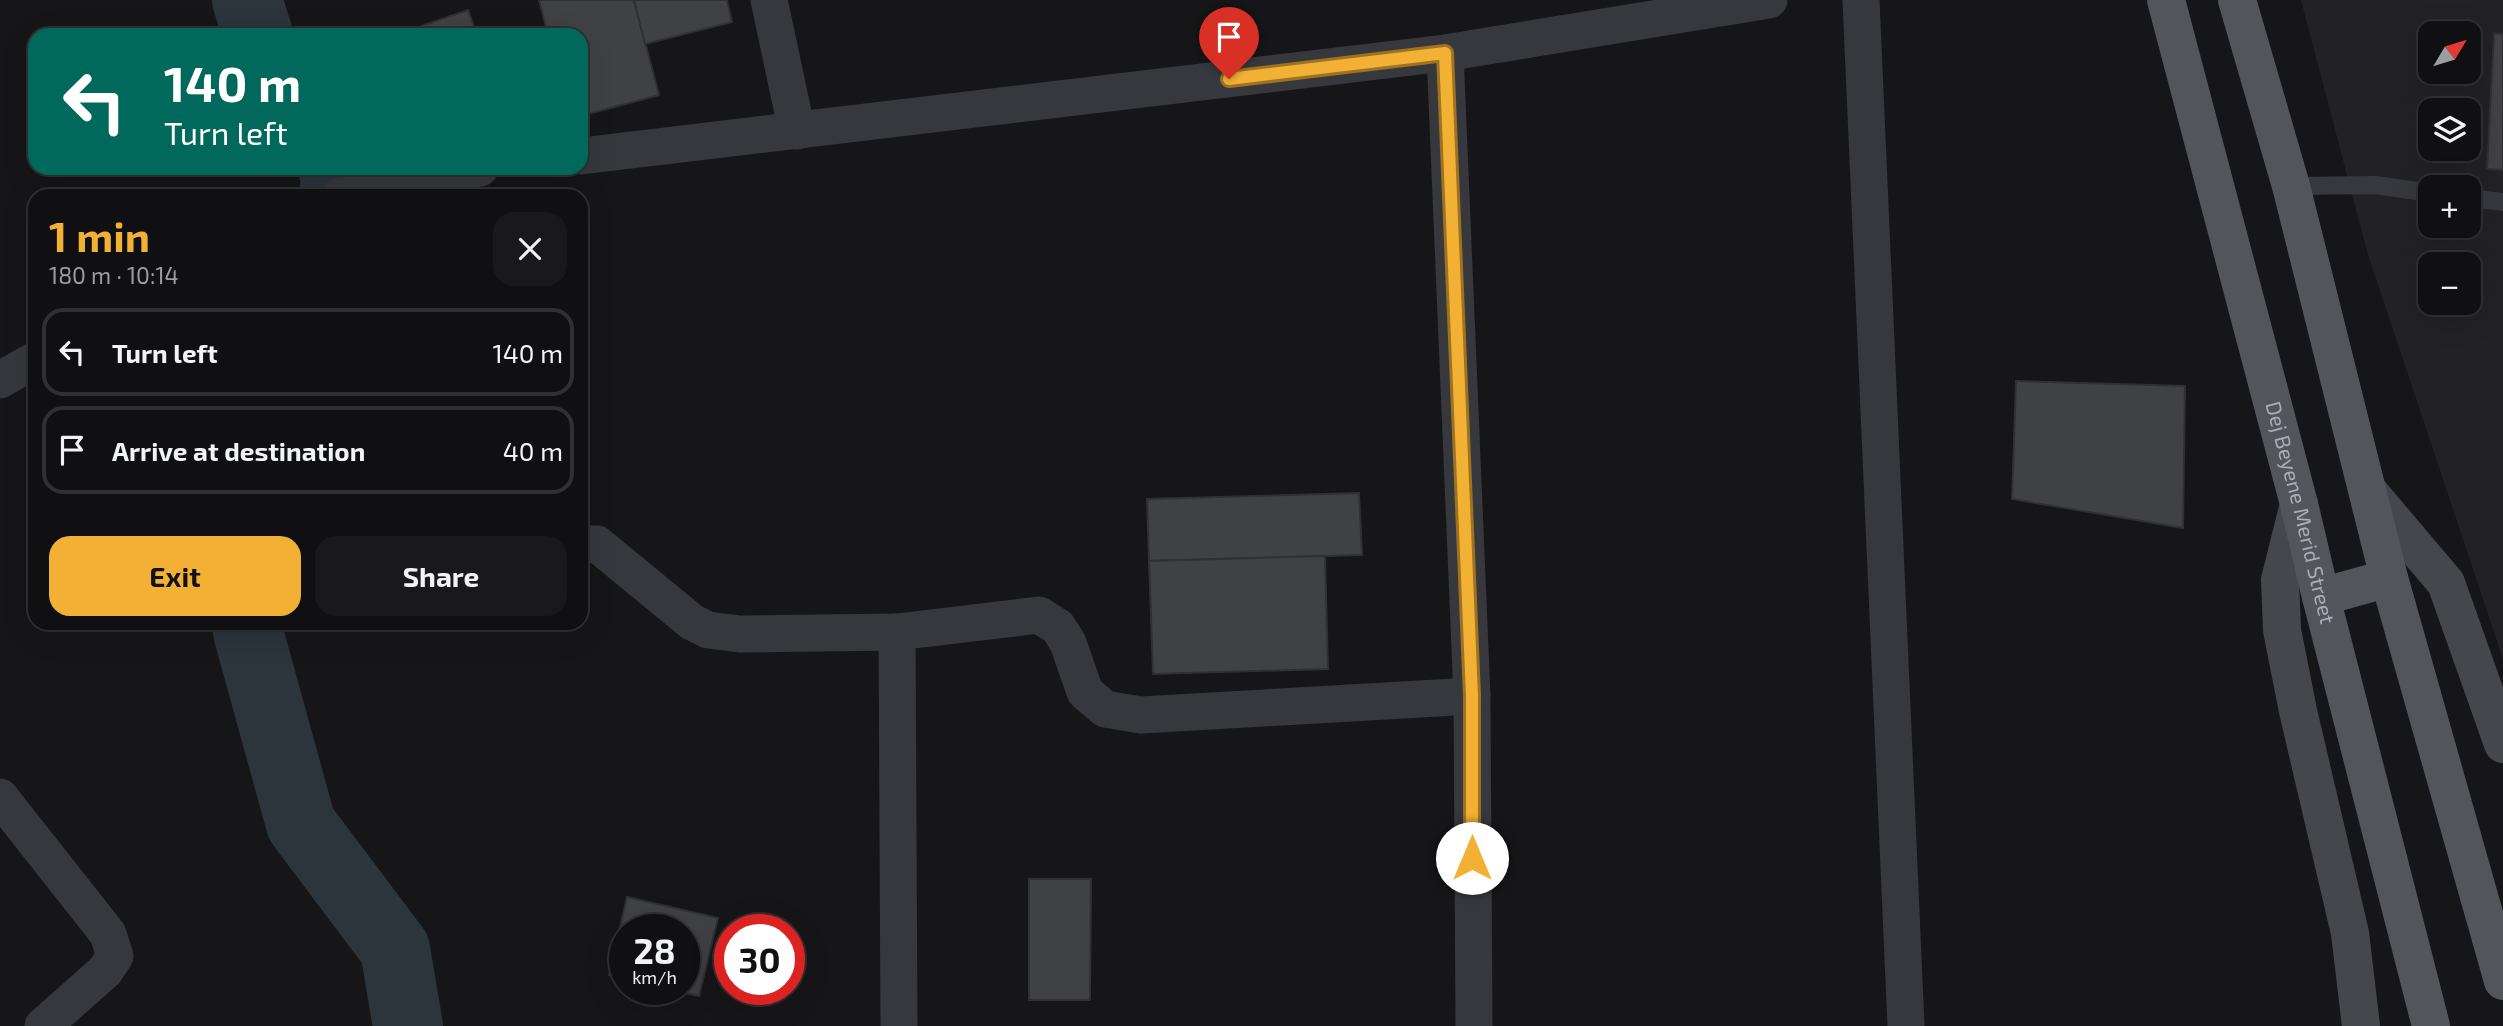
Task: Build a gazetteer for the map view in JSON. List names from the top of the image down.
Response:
{
  "streets": {
    "main road": ["Dej Beyene Merid Street"]
  },
  "north": "top right",
  "page": {
    "map_buttons": ["+", "−"],
    "turn": ["140 m", "Turn left"],
    "heading": ["1 min", "180 m · 10:14"],
    "list": [
      {
        "name": "Turn left",
        "value": "140 m"
      },
      {
        "name": "Arrive at destination",
        "value": "40 m"
      }
    ],
    "buttons": ["Exit", "Share"],
    "speed": "28 km/h",
    "limit": "30"
  }
}
